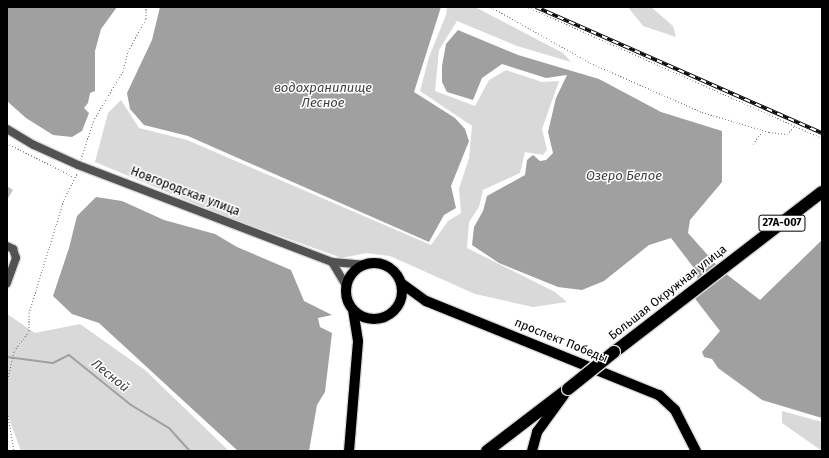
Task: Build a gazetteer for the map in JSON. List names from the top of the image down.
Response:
{
  "streets": {
    "highway": ["27А-007", "Большая Окружная улица"],
    "main road": ["проспект Победы"],
    "street": ["Новгородская улица"]
  },
  "crossings": [
    ["Новгородская улица", "проспект Победы"]
  ],
  "water": ["водохранилище Лесное", "Озеро Белое", "Лесной"]
}
